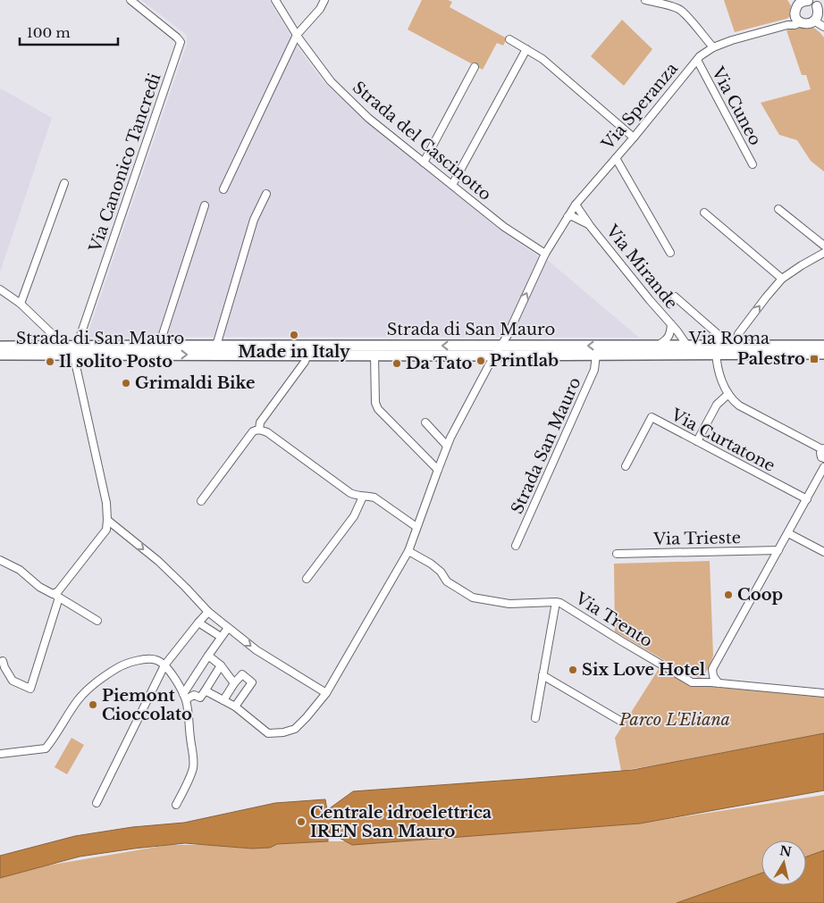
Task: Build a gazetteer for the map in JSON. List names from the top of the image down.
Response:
{
  "streets": {
    "main road": ["Strada di San Mauro", "Via Roma"],
    "street": [
      "Via Speranza",
      "Via Cuneo",
      "Strada del Cascinotto",
      "Via Canonico Tancredi",
      "Via Mirande",
      "Via Curtatone",
      "Strada San Mauro",
      "Via Trieste",
      "Via Trento"
    ]
  },
  "crossings": [
    ["Via Speranza", "Via Cuneo"],
    ["Via Speranza", "Strada del Cascinotto"],
    ["Via Speranza", "Via Mirande"],
    ["Via Speranza", "Strada di San Mauro"],
    ["Via Canonico Tancredi", "Strada di San Mauro"],
    ["Via Mirande", "Via Roma"],
    ["Strada di San Mauro", "Via Roma"],
    ["Strada di San Mauro", "Strada San Mauro"]
  ],
  "parks": ["Parco L'Eliana"],
  "places": {
    "other": [
      "Made in Italy",
      "Printlab",
      "Il solito Posto",
      "Da Tato",
      "Grimaldi Bike",
      "Coop",
      "Six Love Hotel",
      "Piemont Cioccolato",
      "Centrale idroelettrica IREN San Mauro"
    ],
    "transit": ["Palestro"]
  },
  "scale_bar": "100 m",
  "north": "top"
}
